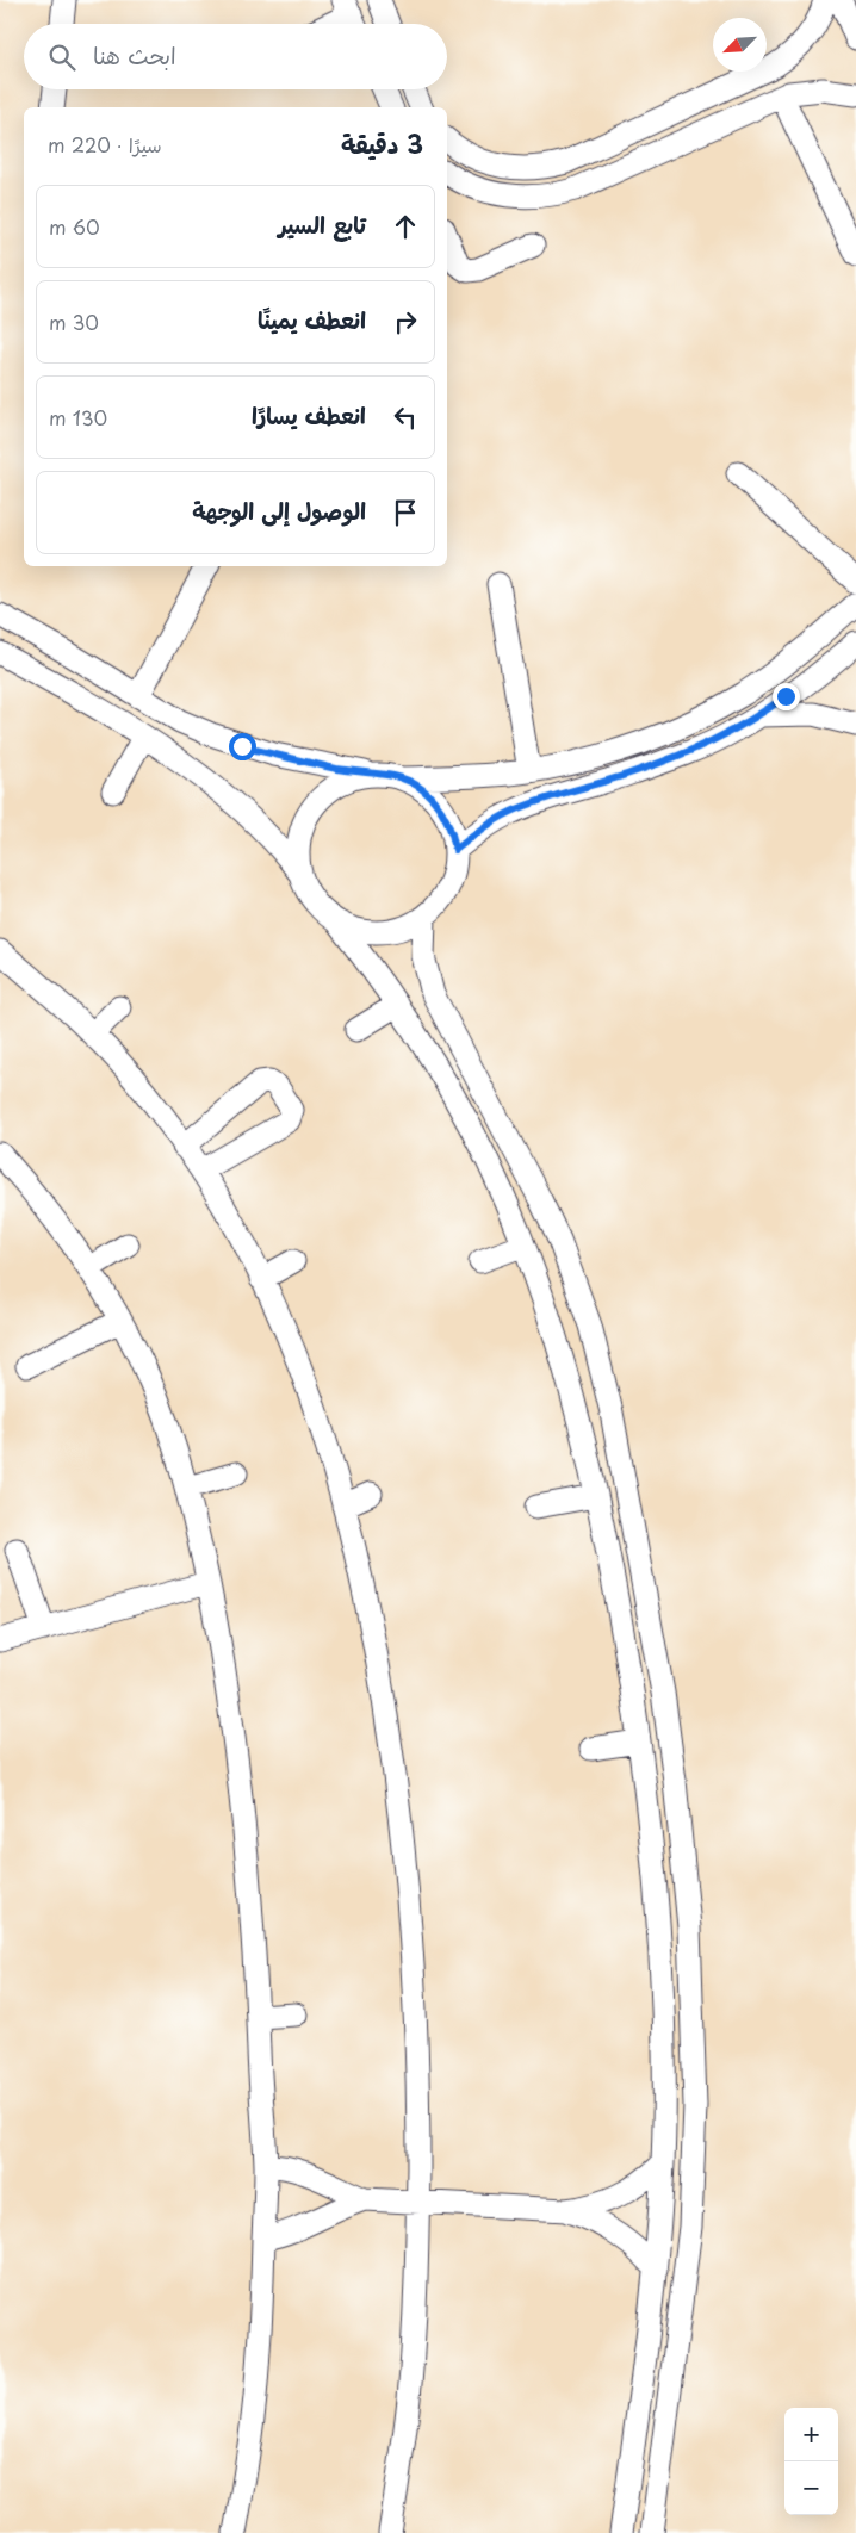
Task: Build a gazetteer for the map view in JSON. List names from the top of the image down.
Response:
{
  "north": "bottom left",
  "page": {
    "search": "ابحث هنا",
    "heading": ["3 دقيقة", "سيرًا · 220 m"],
    "list": [
      ["تابع السير", "60 m"],
      ["انعطف يمينًا", "30 m"],
      ["انعطف يسارًا", "130 m"],
      "الوصول إلى الوجهة"
    ],
    "map_buttons": ["+", "−"]
  }
}
